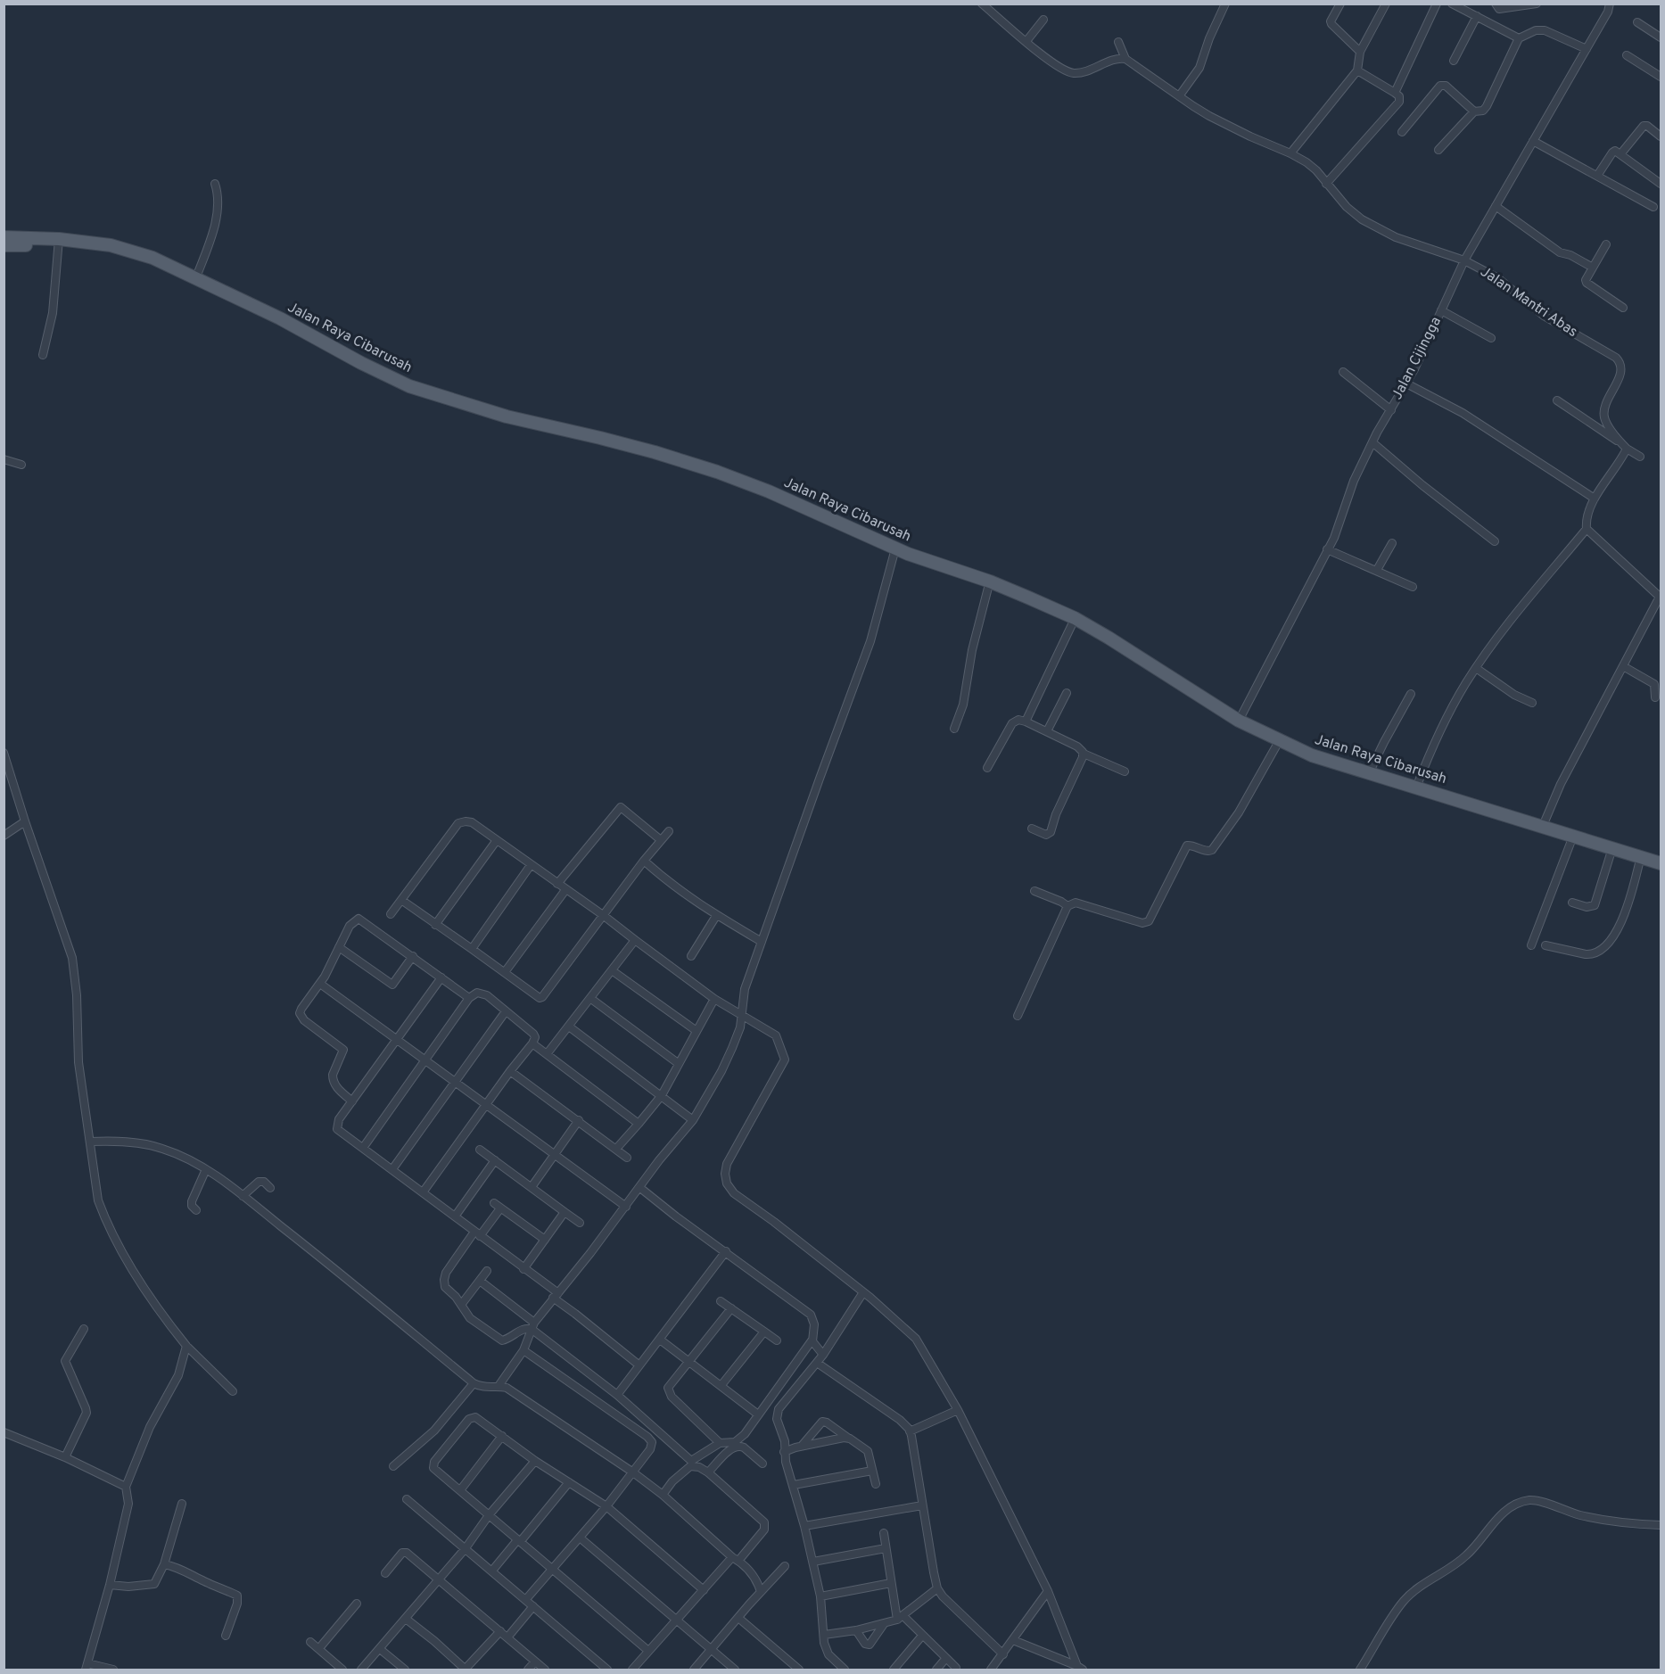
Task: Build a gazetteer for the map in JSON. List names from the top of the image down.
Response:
{
  "streets": {
    "main road": ["Jalan Raya Cibarusah"],
    "street": ["Jalan Mantri Abas", "Jalan Cijingga"]
  },
  "crossings": [
    ["Jalan Mantri Abas", "Jalan Cijingga"],
    ["Jalan Raya Cibarusah", "Jalan Cijingga"]
  ]
}
